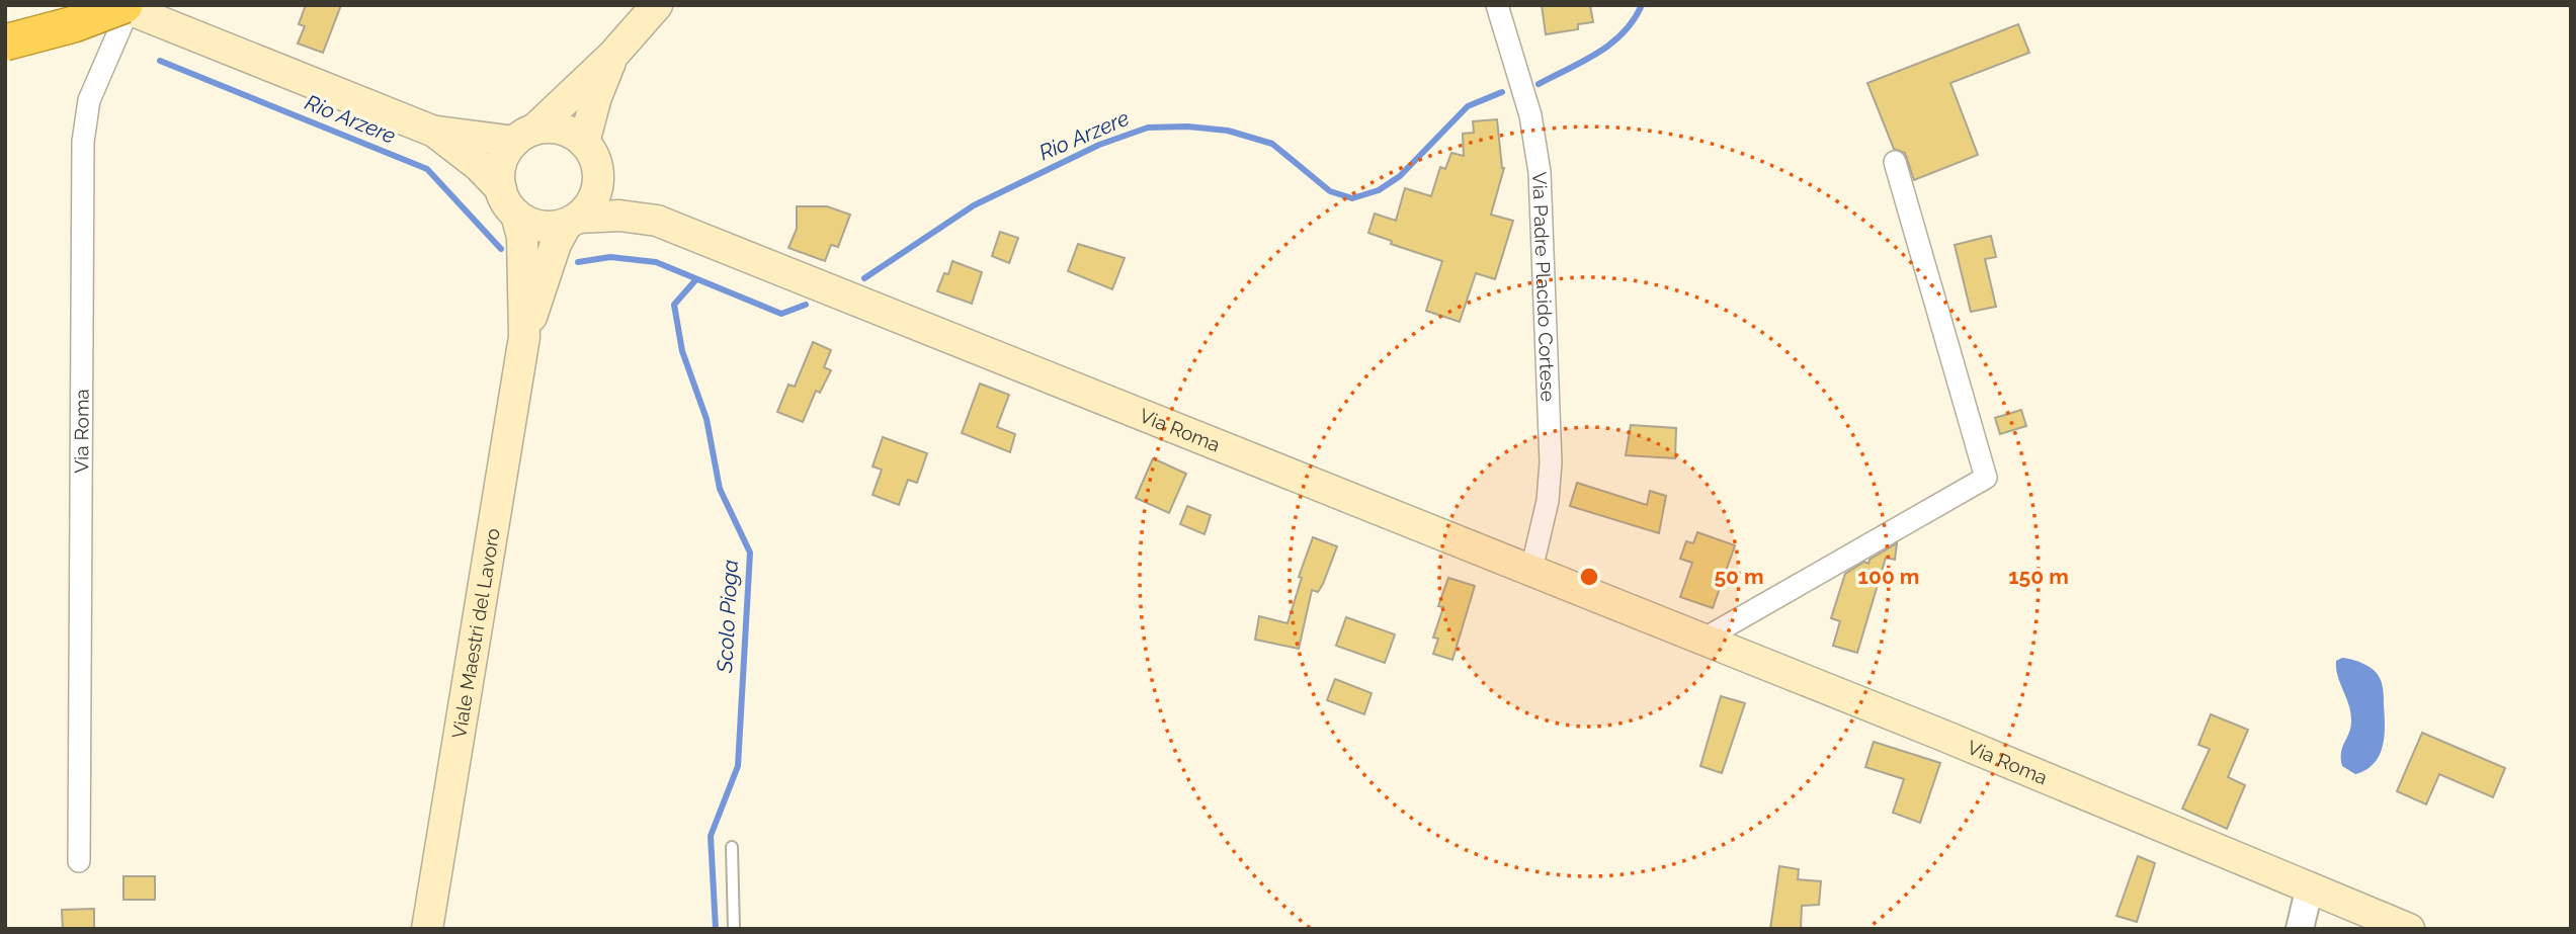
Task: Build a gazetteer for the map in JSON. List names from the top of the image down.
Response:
{
  "streets": {
    "main road": ["Via Roma", "Viale Maestri del Lavoro"],
    "street": ["Via Padre Placido Cortese"]
  },
  "crossings": [
    ["Via Padre Placido Cortese", "Via Roma"],
    ["Via Roma", "Viale Maestri del Lavoro"]
  ],
  "water": ["Rio Arzere", "Scolo Pioga"],
  "rings": ["50 m", "100 m", "150 m"]
}
